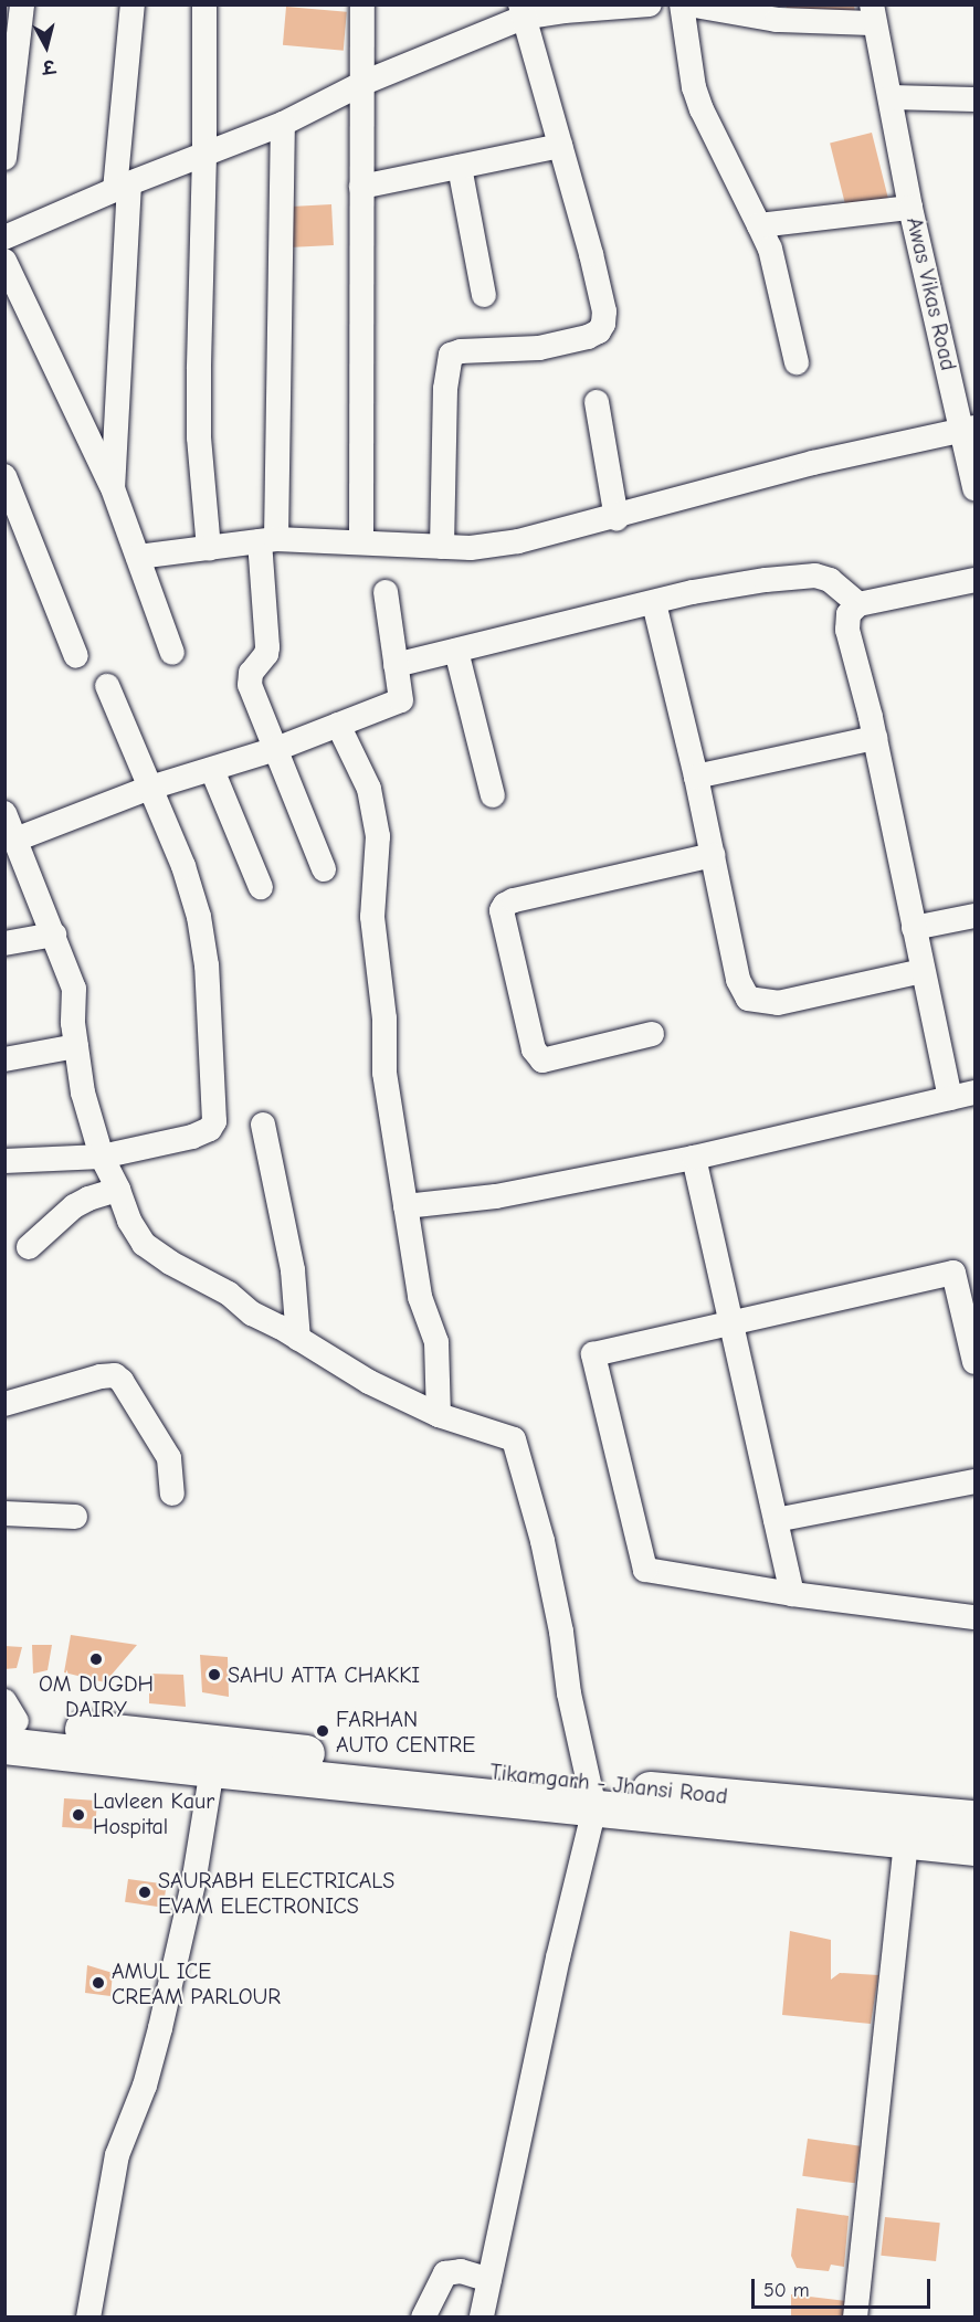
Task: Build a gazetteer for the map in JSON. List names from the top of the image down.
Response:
{
  "streets": {
    "street": ["Awas Vikas Road", "Tikamgarh - Jhansi Road"]
  },
  "places": [
    "OM DUGDH DAIRY",
    "SAHU ATTA CHAKKI",
    "FARHAN AUTO CENTRE",
    "Lavleen Kaur Hospital",
    "SAURABH ELECTRICALS EVAM ELECTRONICS",
    "AMUL ICE CREAM PARLOUR"
  ],
  "scale_bar": "50 m",
  "north": "bottom"
}
